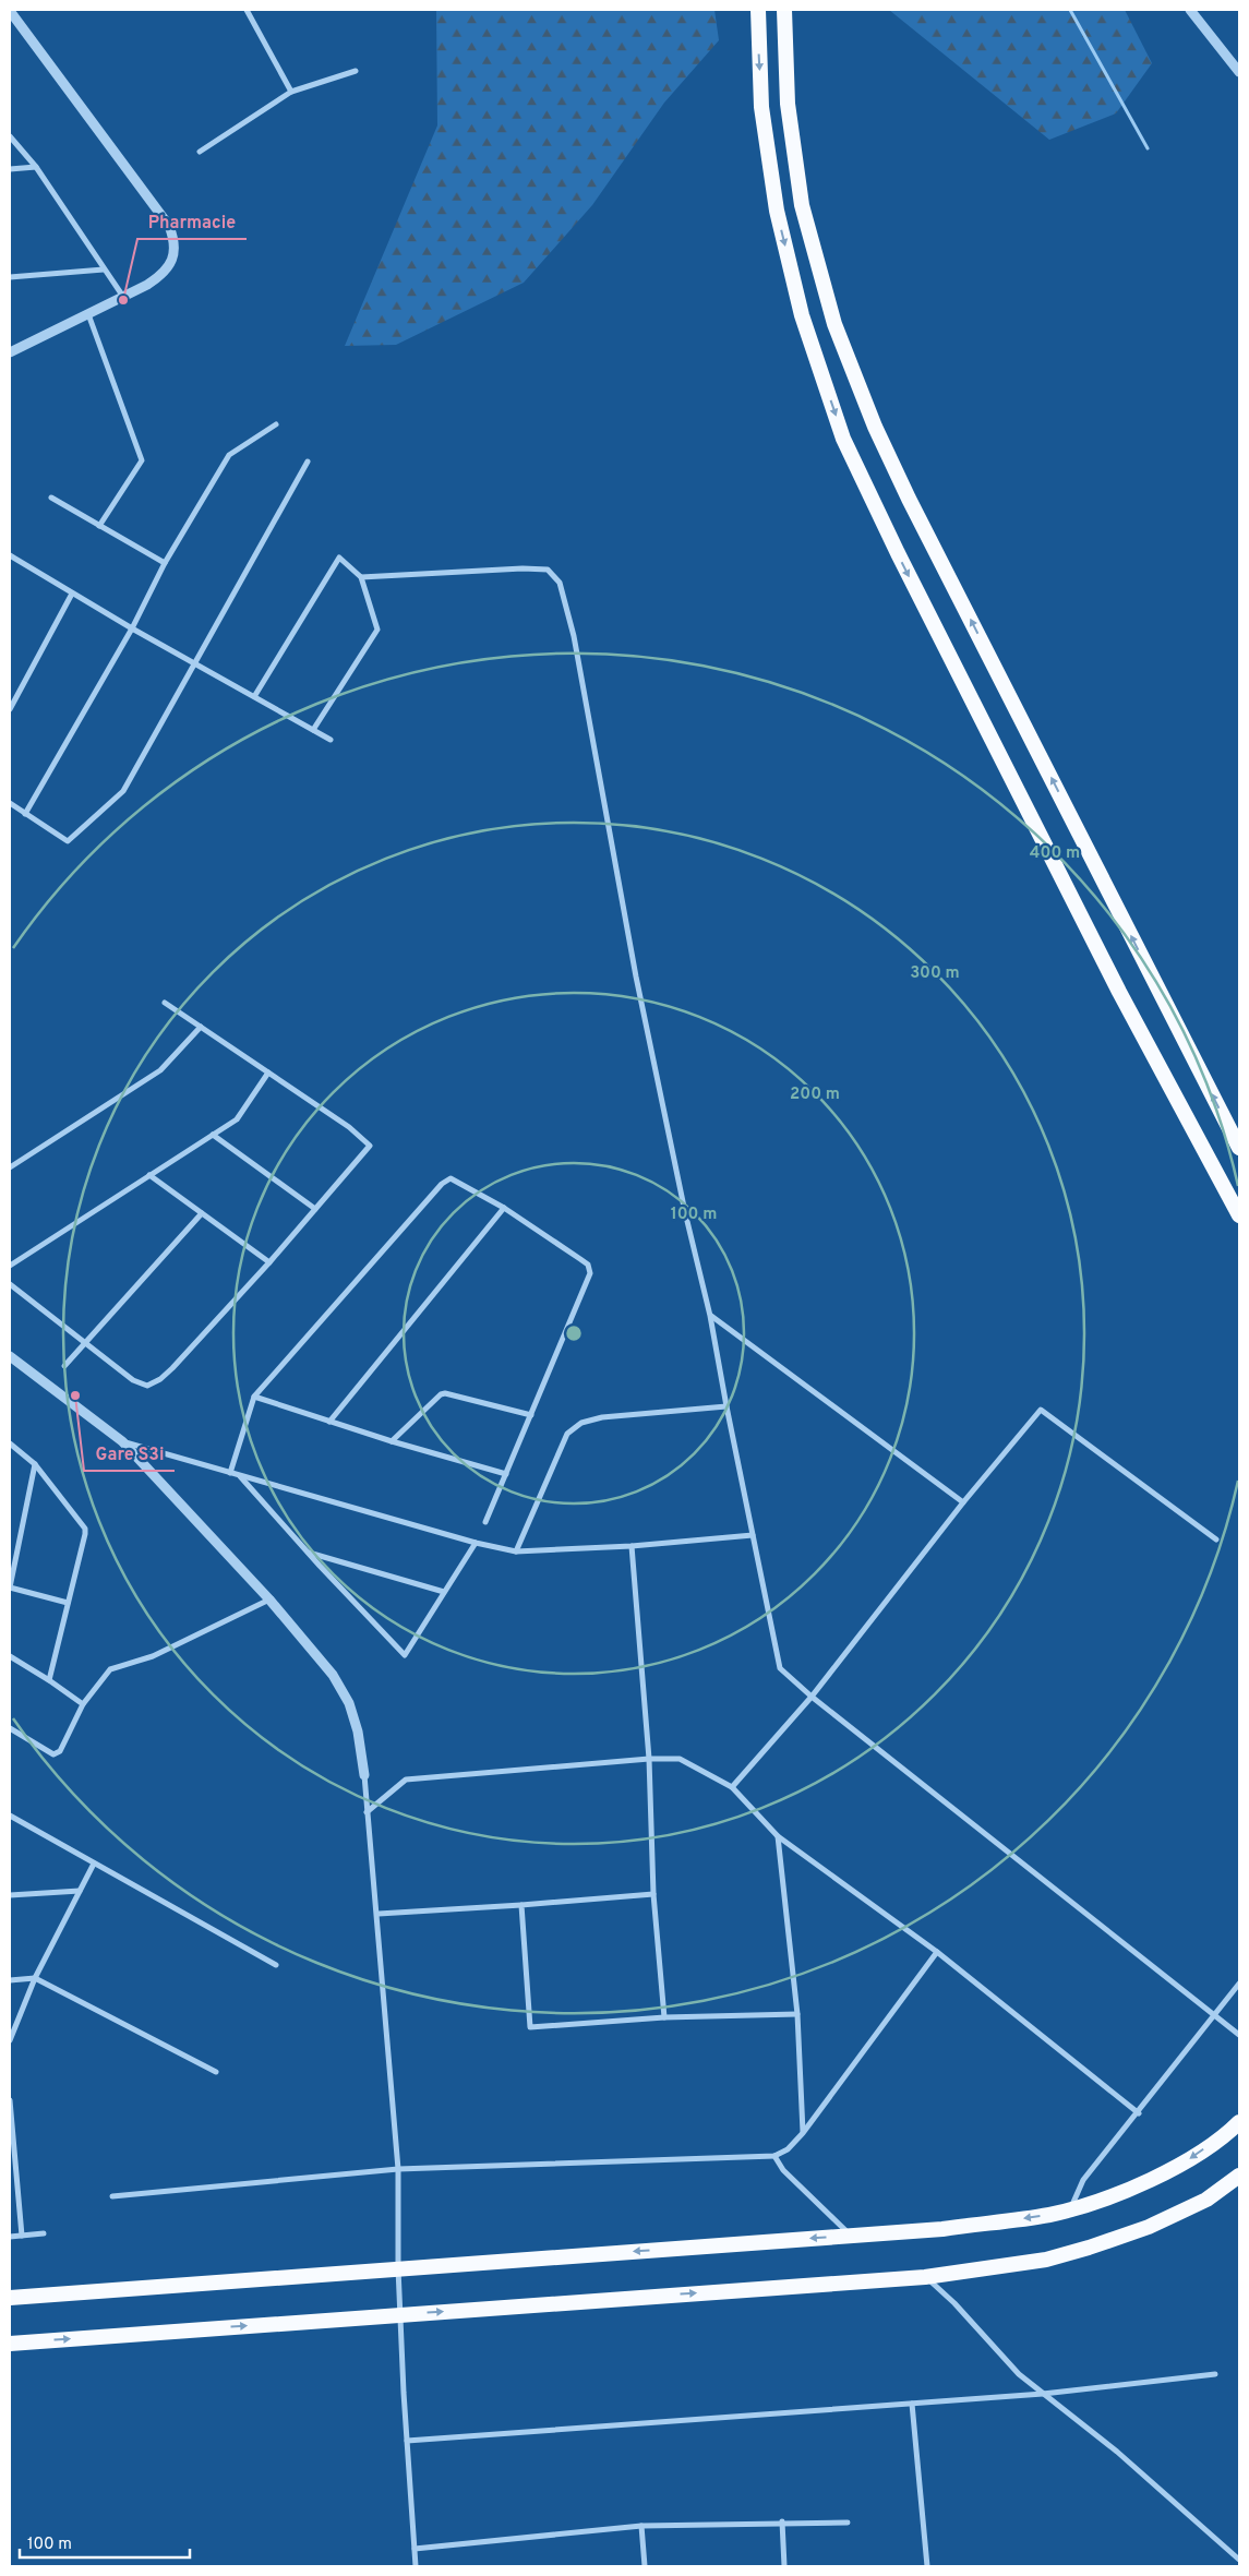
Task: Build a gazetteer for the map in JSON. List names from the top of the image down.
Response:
{
  "places": ["Pharmacie", "Gare S3i"],
  "scale_bar": "100 m",
  "rings": [
    "400 m",
    "300 m",
    "200 m",
    "100 m"
  ]
}
